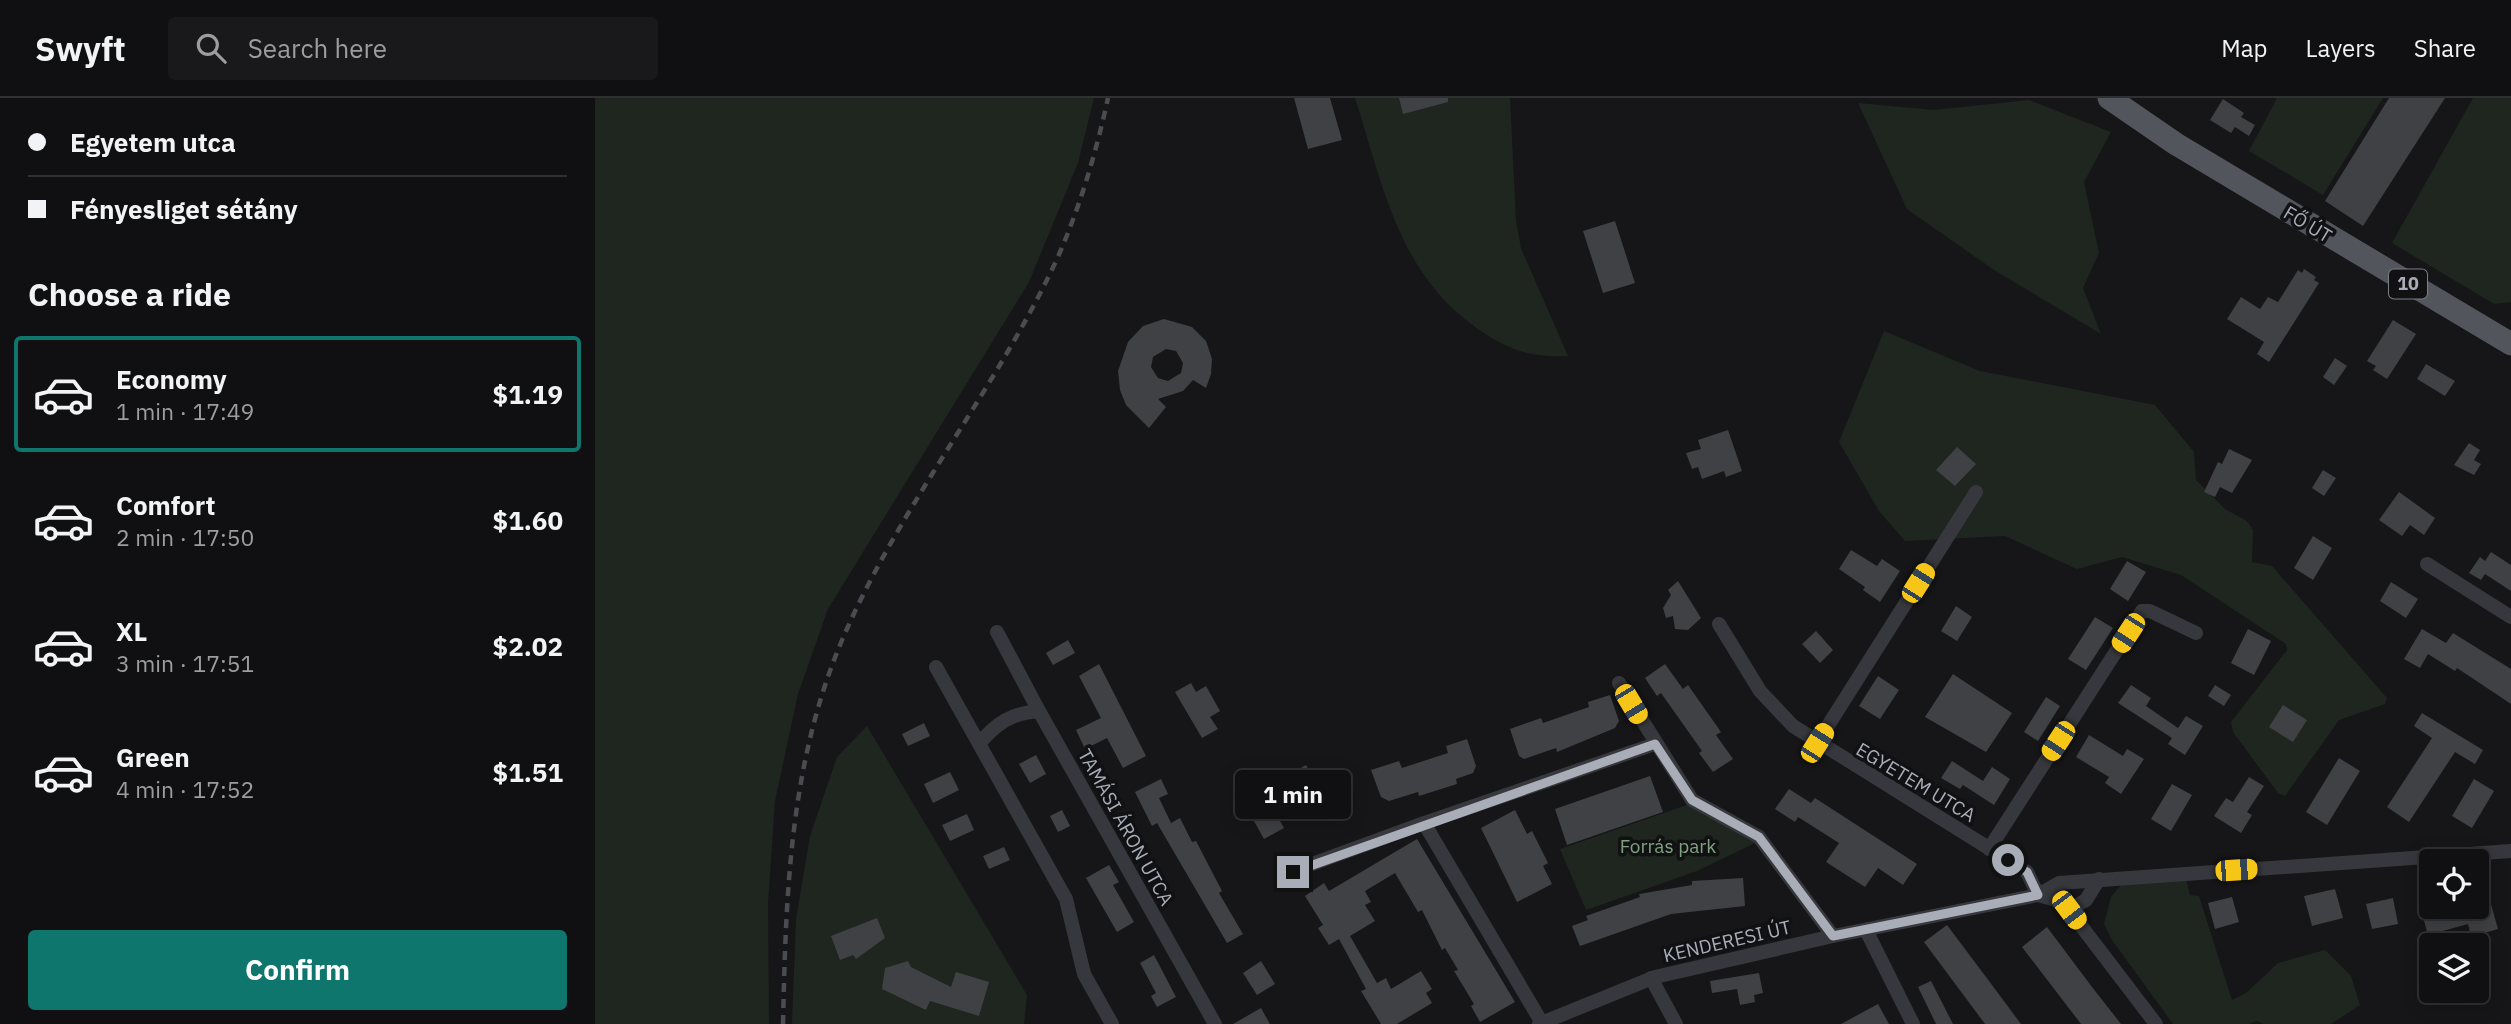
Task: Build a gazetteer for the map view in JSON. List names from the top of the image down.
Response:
{
  "streets": {
    "main road": ["FŐ ÚT", "10"],
    "street": ["EGYETEM UTCA", "TAMÁSI ÁRON UTCA", "KENDERESI ÚT"]
  },
  "crossings": [
    ["EGYETEM UTCA", "KENDERESI ÚT"]
  ],
  "parks": ["Forrás park"],
  "page": {
    "header": "Swyft",
    "search": "Search here",
    "nav": ["Map", "Layers", "Share"],
    "banner": ["Egyetem utca", "Fényesliget sétány"],
    "heading": "Choose a ride",
    "list": [
      {
        "name": "Economy",
        "note": "1 min · 17:49",
        "value": "$1.19"
      },
      {
        "name": "Comfort",
        "note": "2 min · 17:50",
        "value": "$1.60"
      },
      {
        "name": "XL",
        "note": "3 min · 17:51",
        "value": "$2.02"
      },
      {
        "name": "Green",
        "note": "4 min · 17:52",
        "value": "$1.51"
      }
    ],
    "bubble": "1 min",
    "buttons": "Confirm"
  }
}
